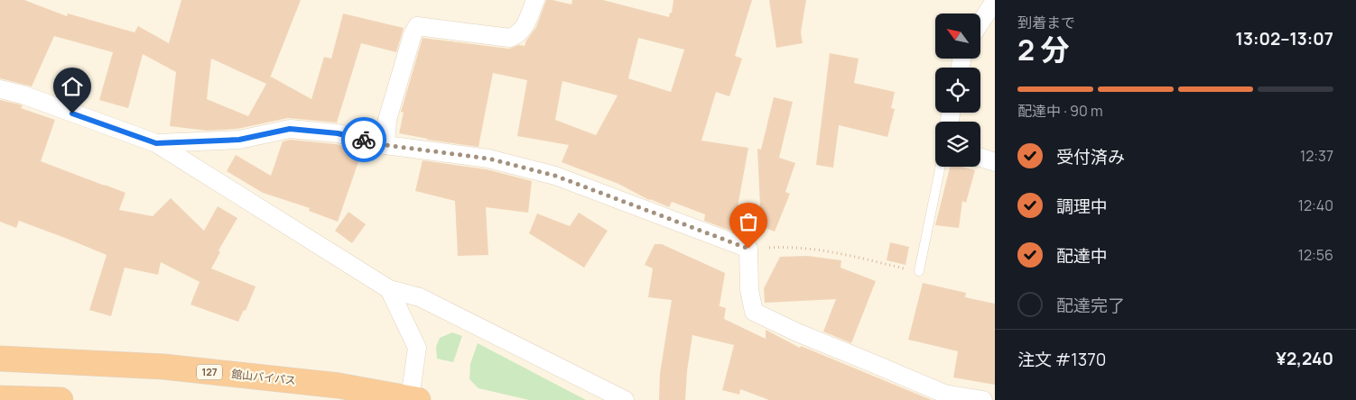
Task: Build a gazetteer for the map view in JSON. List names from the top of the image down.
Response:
{
  "streets": {
    "highway": ["127", "館山バイパス"]
  },
  "north": "top left",
  "page": {
    "heading": ["2 分", "到着まで", "13:02–13:07"],
    "panel": ["注文 #1370", "¥2,240"],
    "bar": "配達中 · 90 m",
    "list": [
      ["受付済み", "12:37"],
      ["調理中", "12:40"],
      ["配達中", "12:56"],
      "配達完了"
    ]
  }
}
